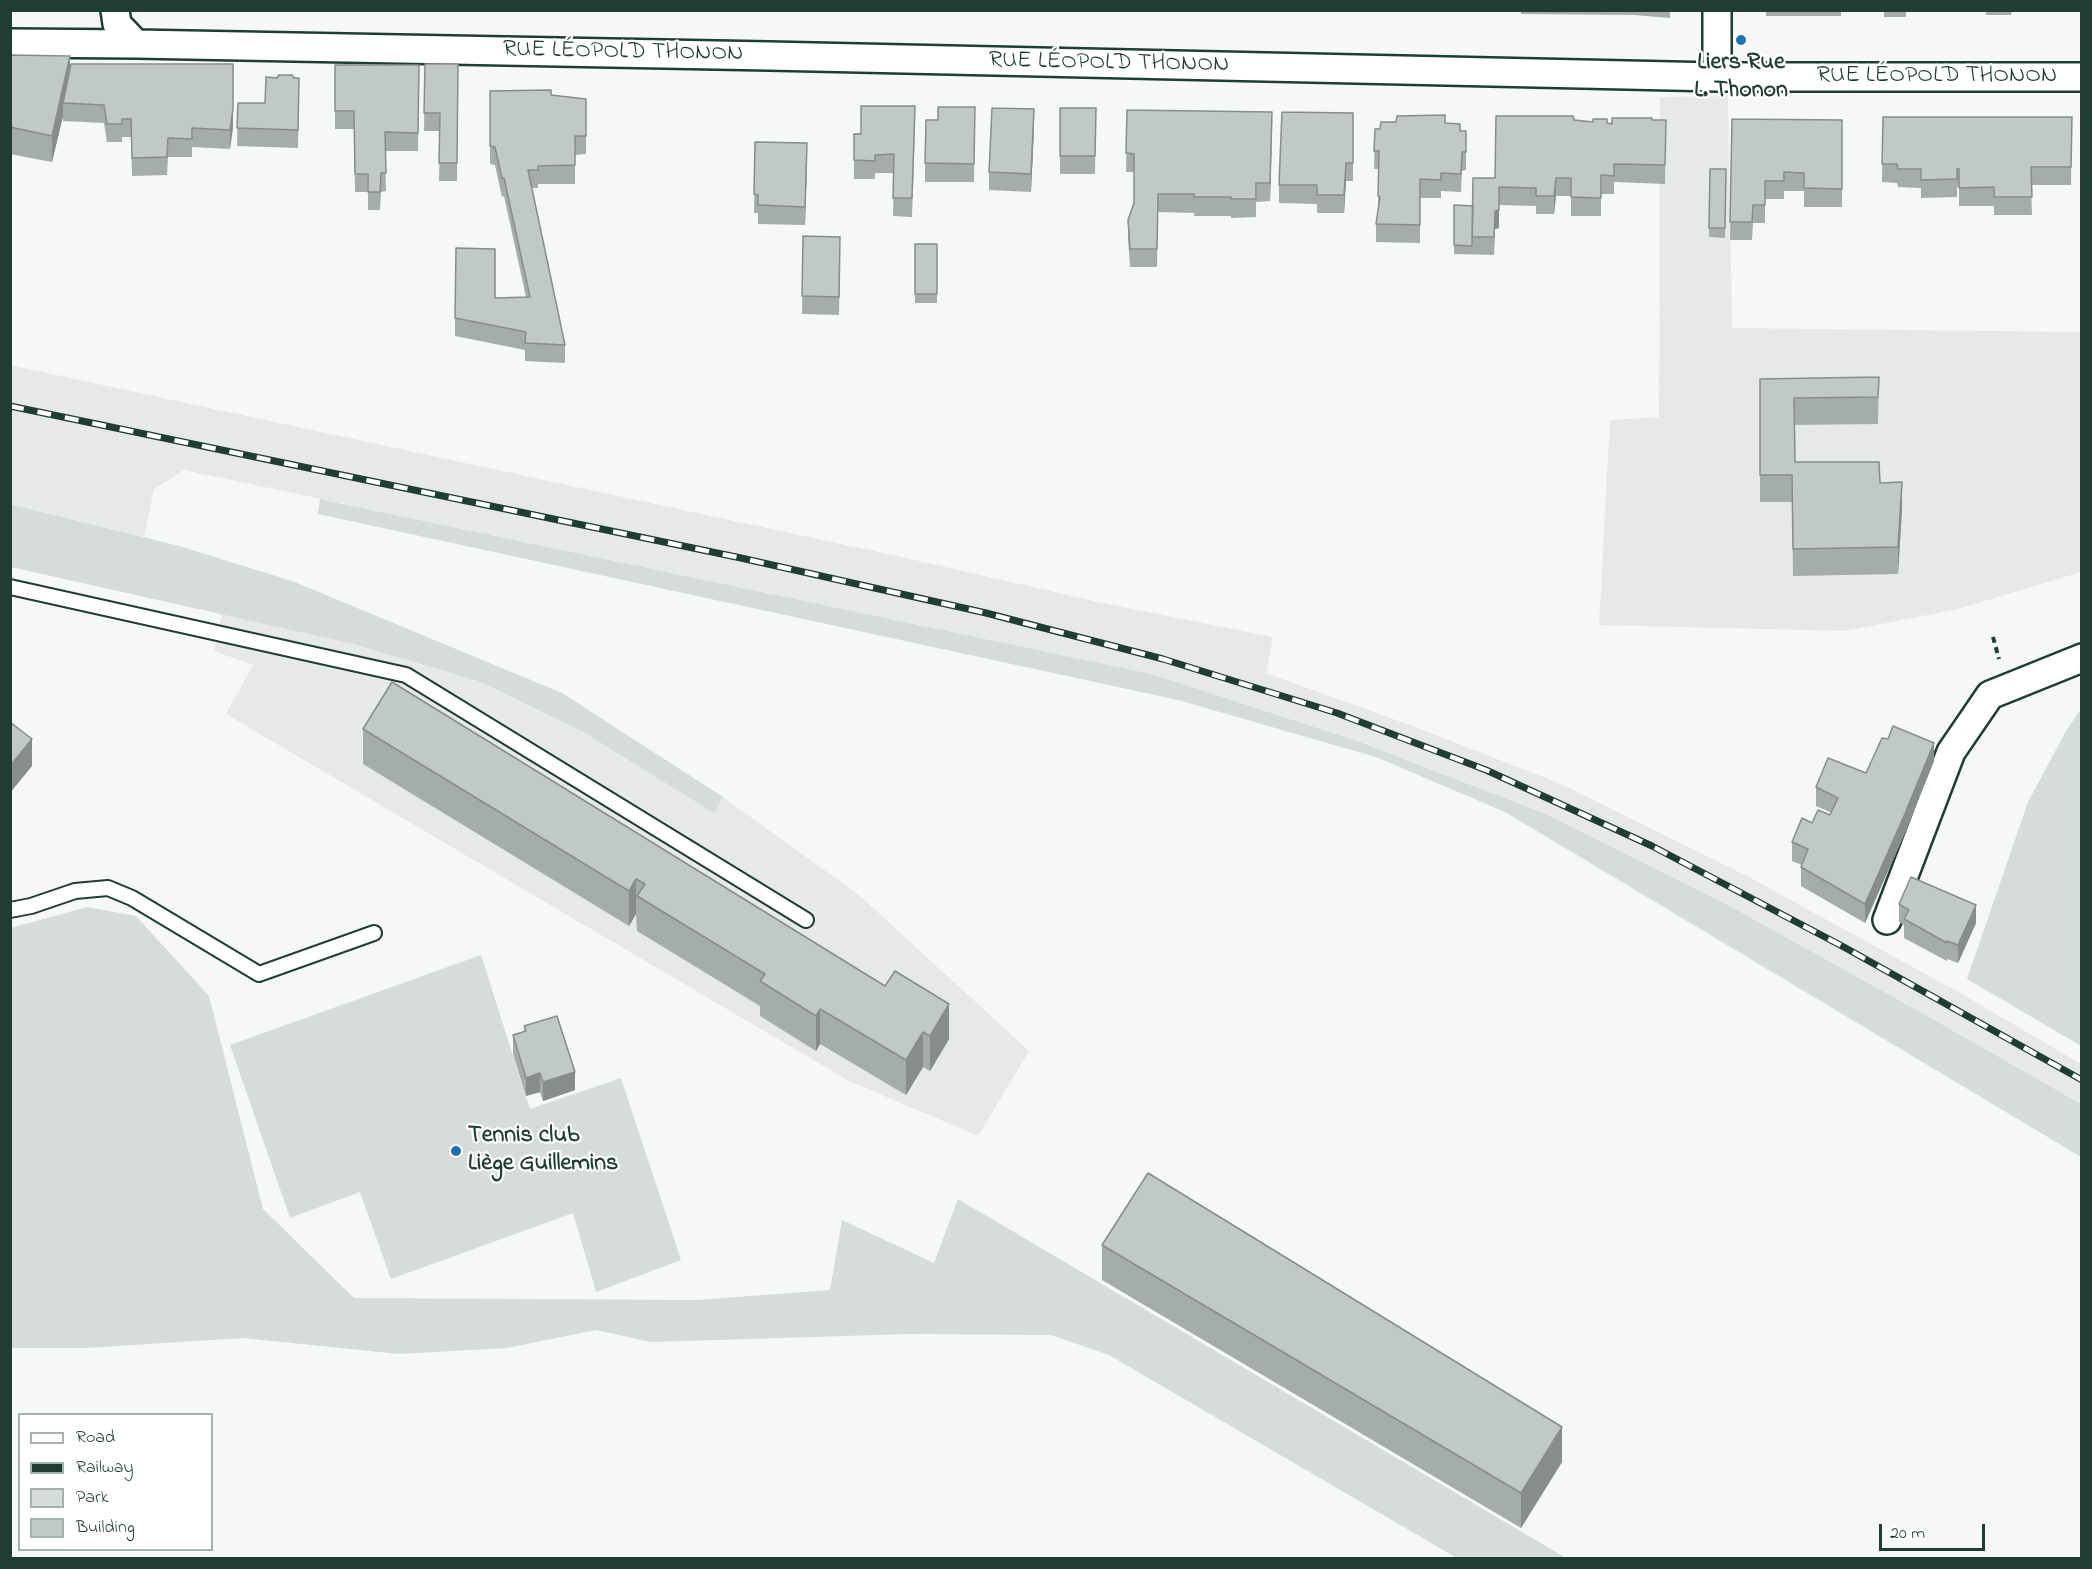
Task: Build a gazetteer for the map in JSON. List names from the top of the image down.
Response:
{
  "streets": {
    "street": ["RUE LÉOPOLD THONON"]
  },
  "places": ["Liers Rue L. Thonon", "Tennis club Liège Guillemins"],
  "legend": [
    "Road",
    "Railway",
    "Park",
    "Building"
  ],
  "scale_bar": "20 m"
}
